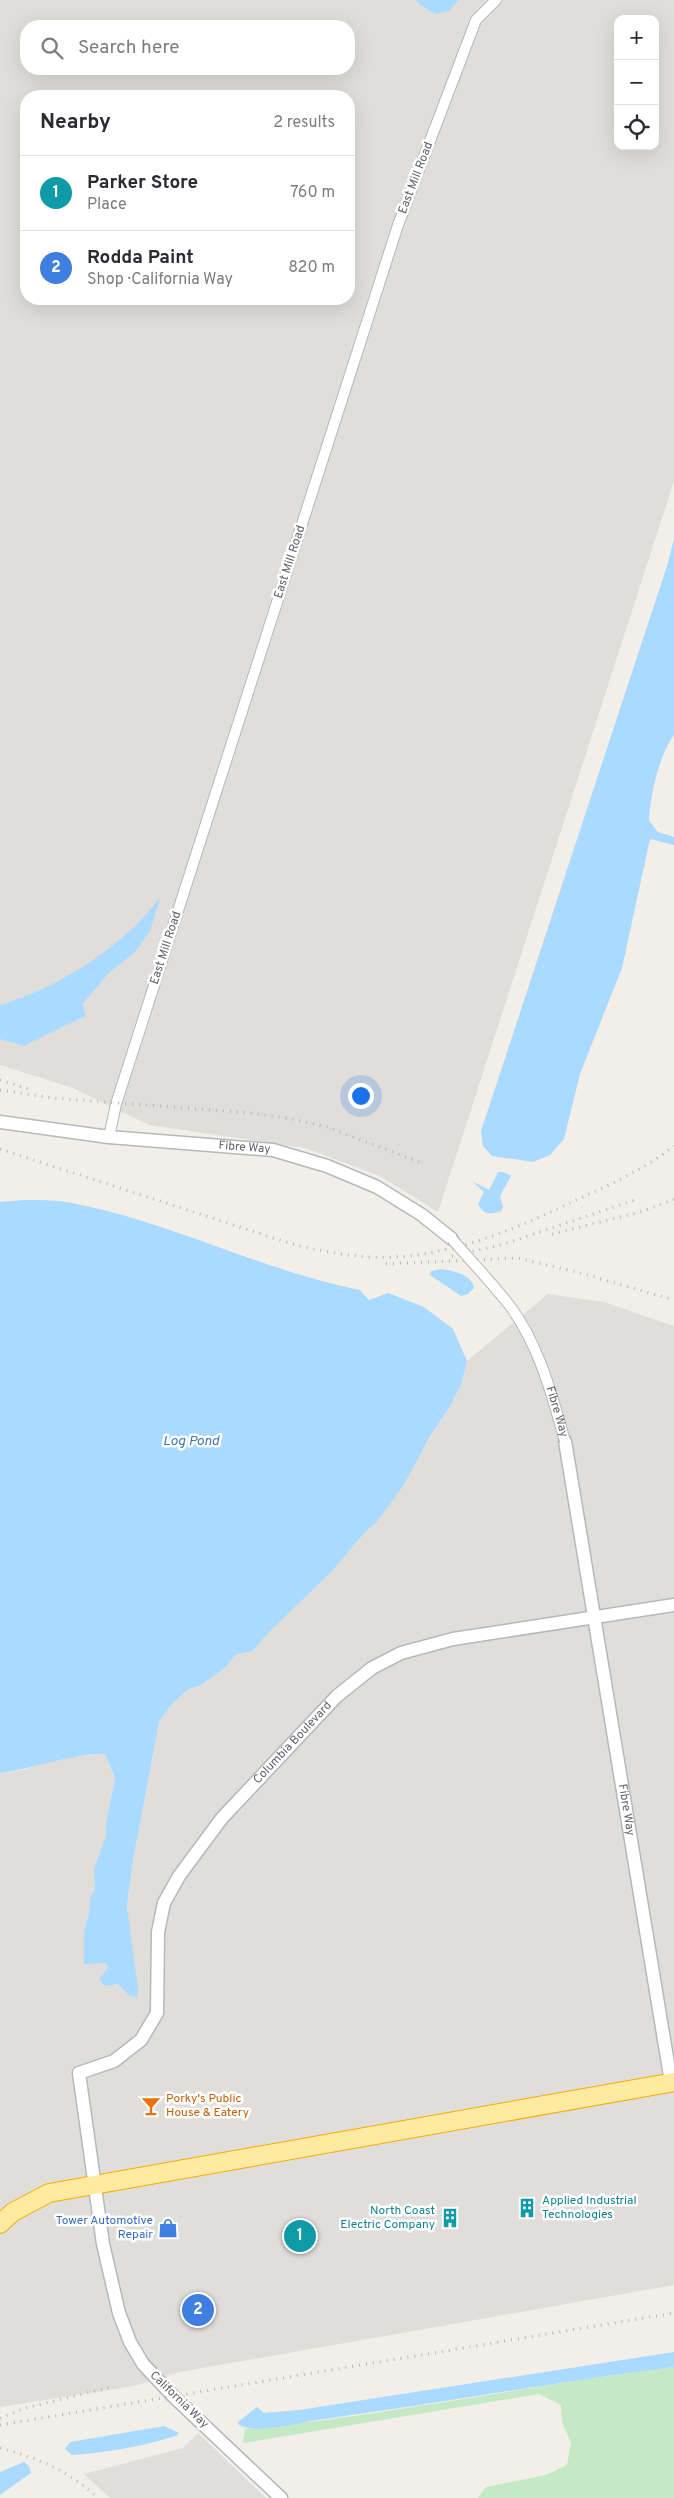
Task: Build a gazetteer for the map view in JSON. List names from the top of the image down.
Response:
{
  "streets": {
    "street": [
      "East Mill Road",
      "Fibre Way",
      "Columbia Boulevard",
      "California Way"
    ]
  },
  "crossings": [
    ["East Mill Road", "Fibre Way"],
    ["Fibre Way", "Columbia Boulevard"],
    ["Columbia Boulevard", "California Way"]
  ],
  "water": ["Log Pond"],
  "places": {
    "bar": ["Porky's Public House & Eatery"],
    "building": ["Applied Industrial Technologies", "North Coast Electric Company"],
    "shop": ["Tower Automotive Repair"]
  },
  "page": {
    "map_buttons": ["+", "−"],
    "search": "Search here",
    "heading": ["Nearby", "2 results"],
    "list": [
      {
        "mark": "1",
        "name": "Parker Store",
        "note": "Place",
        "value": "760 m"
      },
      {
        "mark": "2",
        "name": "Rodda Paint",
        "note": "Shop · California Way",
        "value": "820 m"
      }
    ],
    "pins": ["1", "2"]
  }
}
